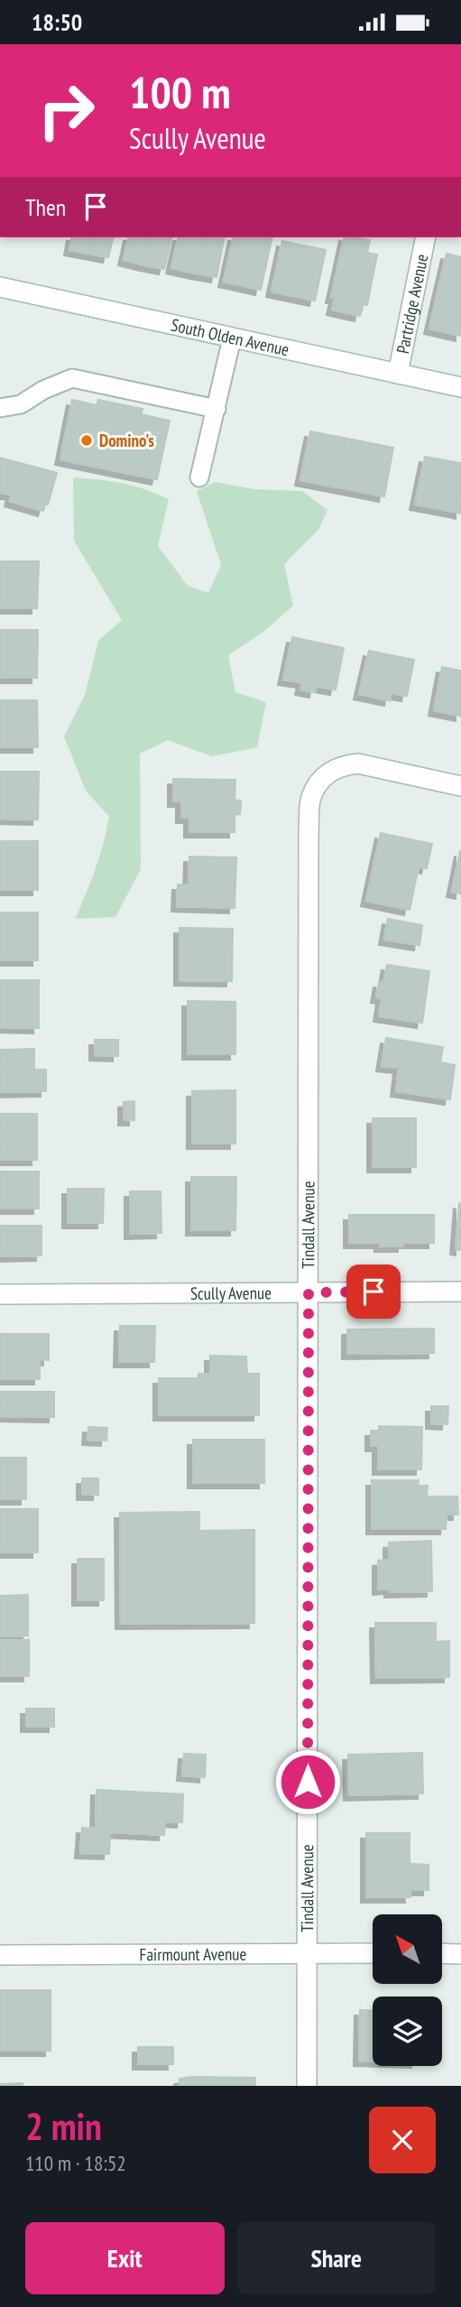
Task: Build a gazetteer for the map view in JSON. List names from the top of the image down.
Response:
{
  "streets": {
    "street": [
      "Partridge Avenue",
      "South Olden Avenue",
      "Tindall Avenue",
      "Scully Avenue",
      "Fairmount Avenue"
    ]
  },
  "crossings": [
    ["Partridge Avenue", "South Olden Avenue"],
    ["Tindall Avenue", "Scully Avenue"],
    ["Tindall Avenue", "Fairmount Avenue"]
  ],
  "places": ["Domino's"],
  "north": "top left",
  "page": {
    "status": "18:50",
    "turn": ["100 m", "Scully Avenue"],
    "then": "Then",
    "heading": ["2 min", "110 m · 18:52"],
    "buttons": ["Exit", "Share"]
  }
}
